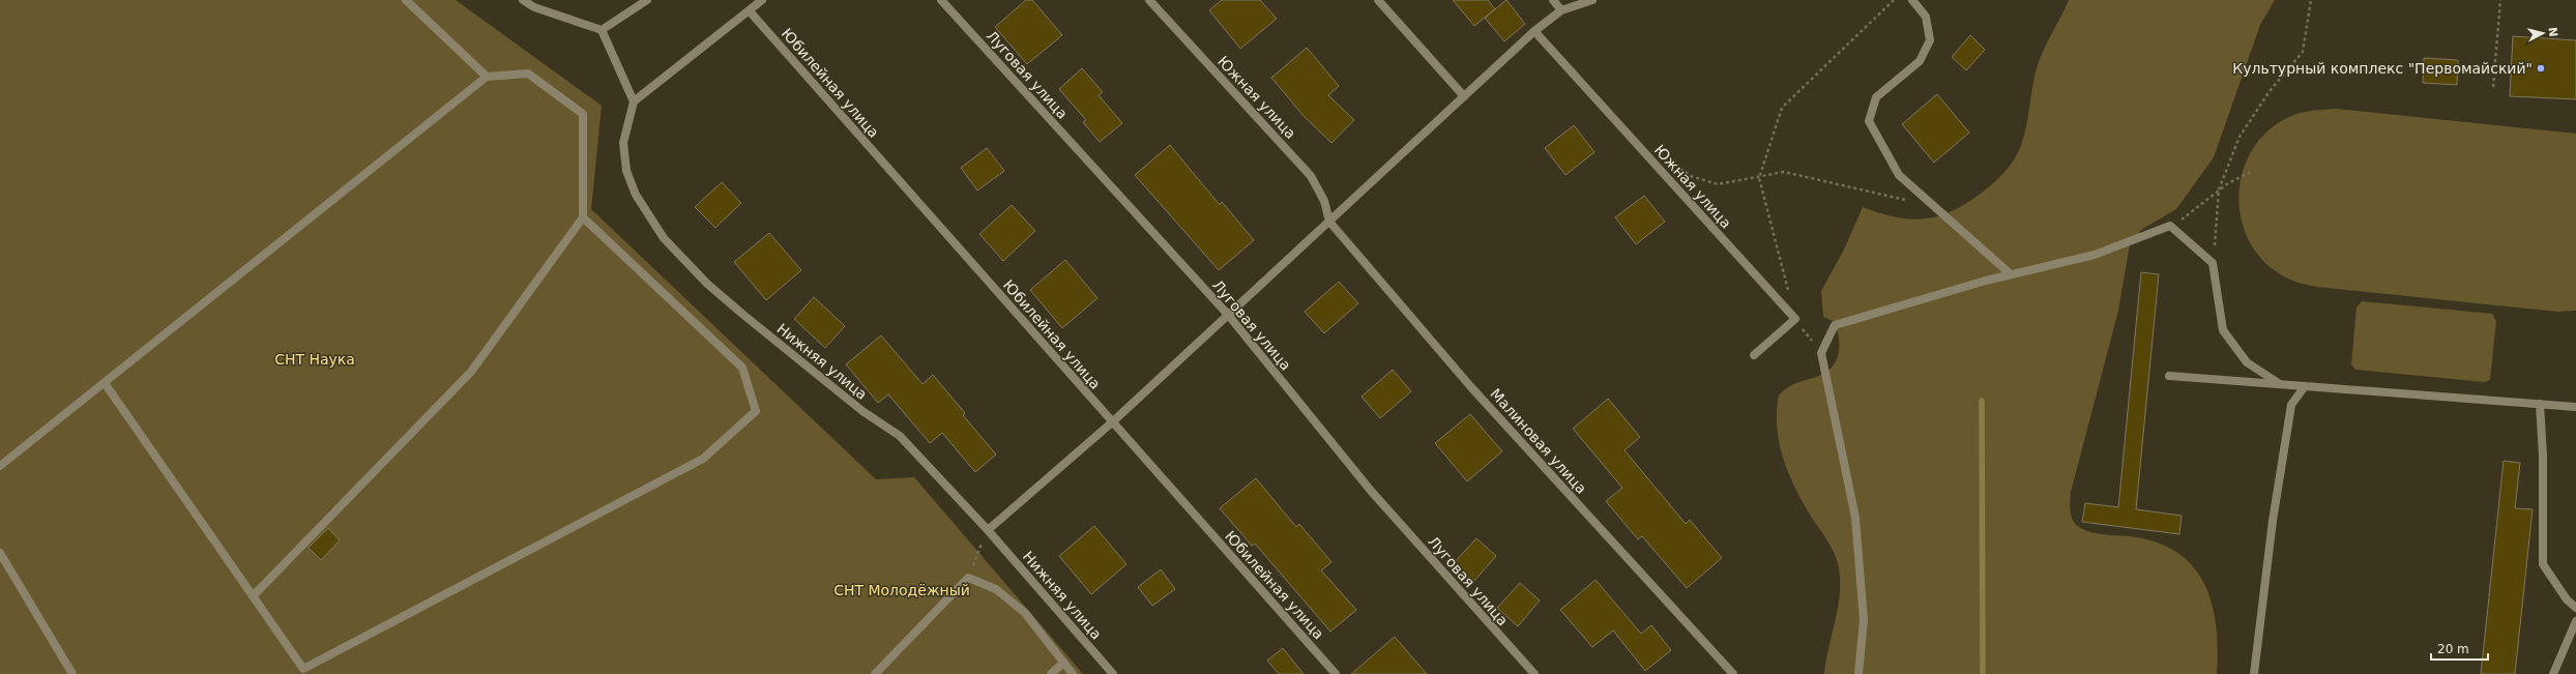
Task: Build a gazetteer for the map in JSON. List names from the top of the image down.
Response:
{
  "streets": {
    "street": [
      "Луговая улица",
      "Юбилейная улица",
      "Южная улица",
      "Нижняя улица",
      "Малиновая улица"
    ]
  },
  "crossings": [
    ["Южная улица", "Малиновая улица"]
  ],
  "parks": ["СНТ Наука", "СНТ Молодёжный"],
  "places": ["Культурный комплекс \"Первомайский\""],
  "scale_bar": "20 m",
  "north": "right"
}
